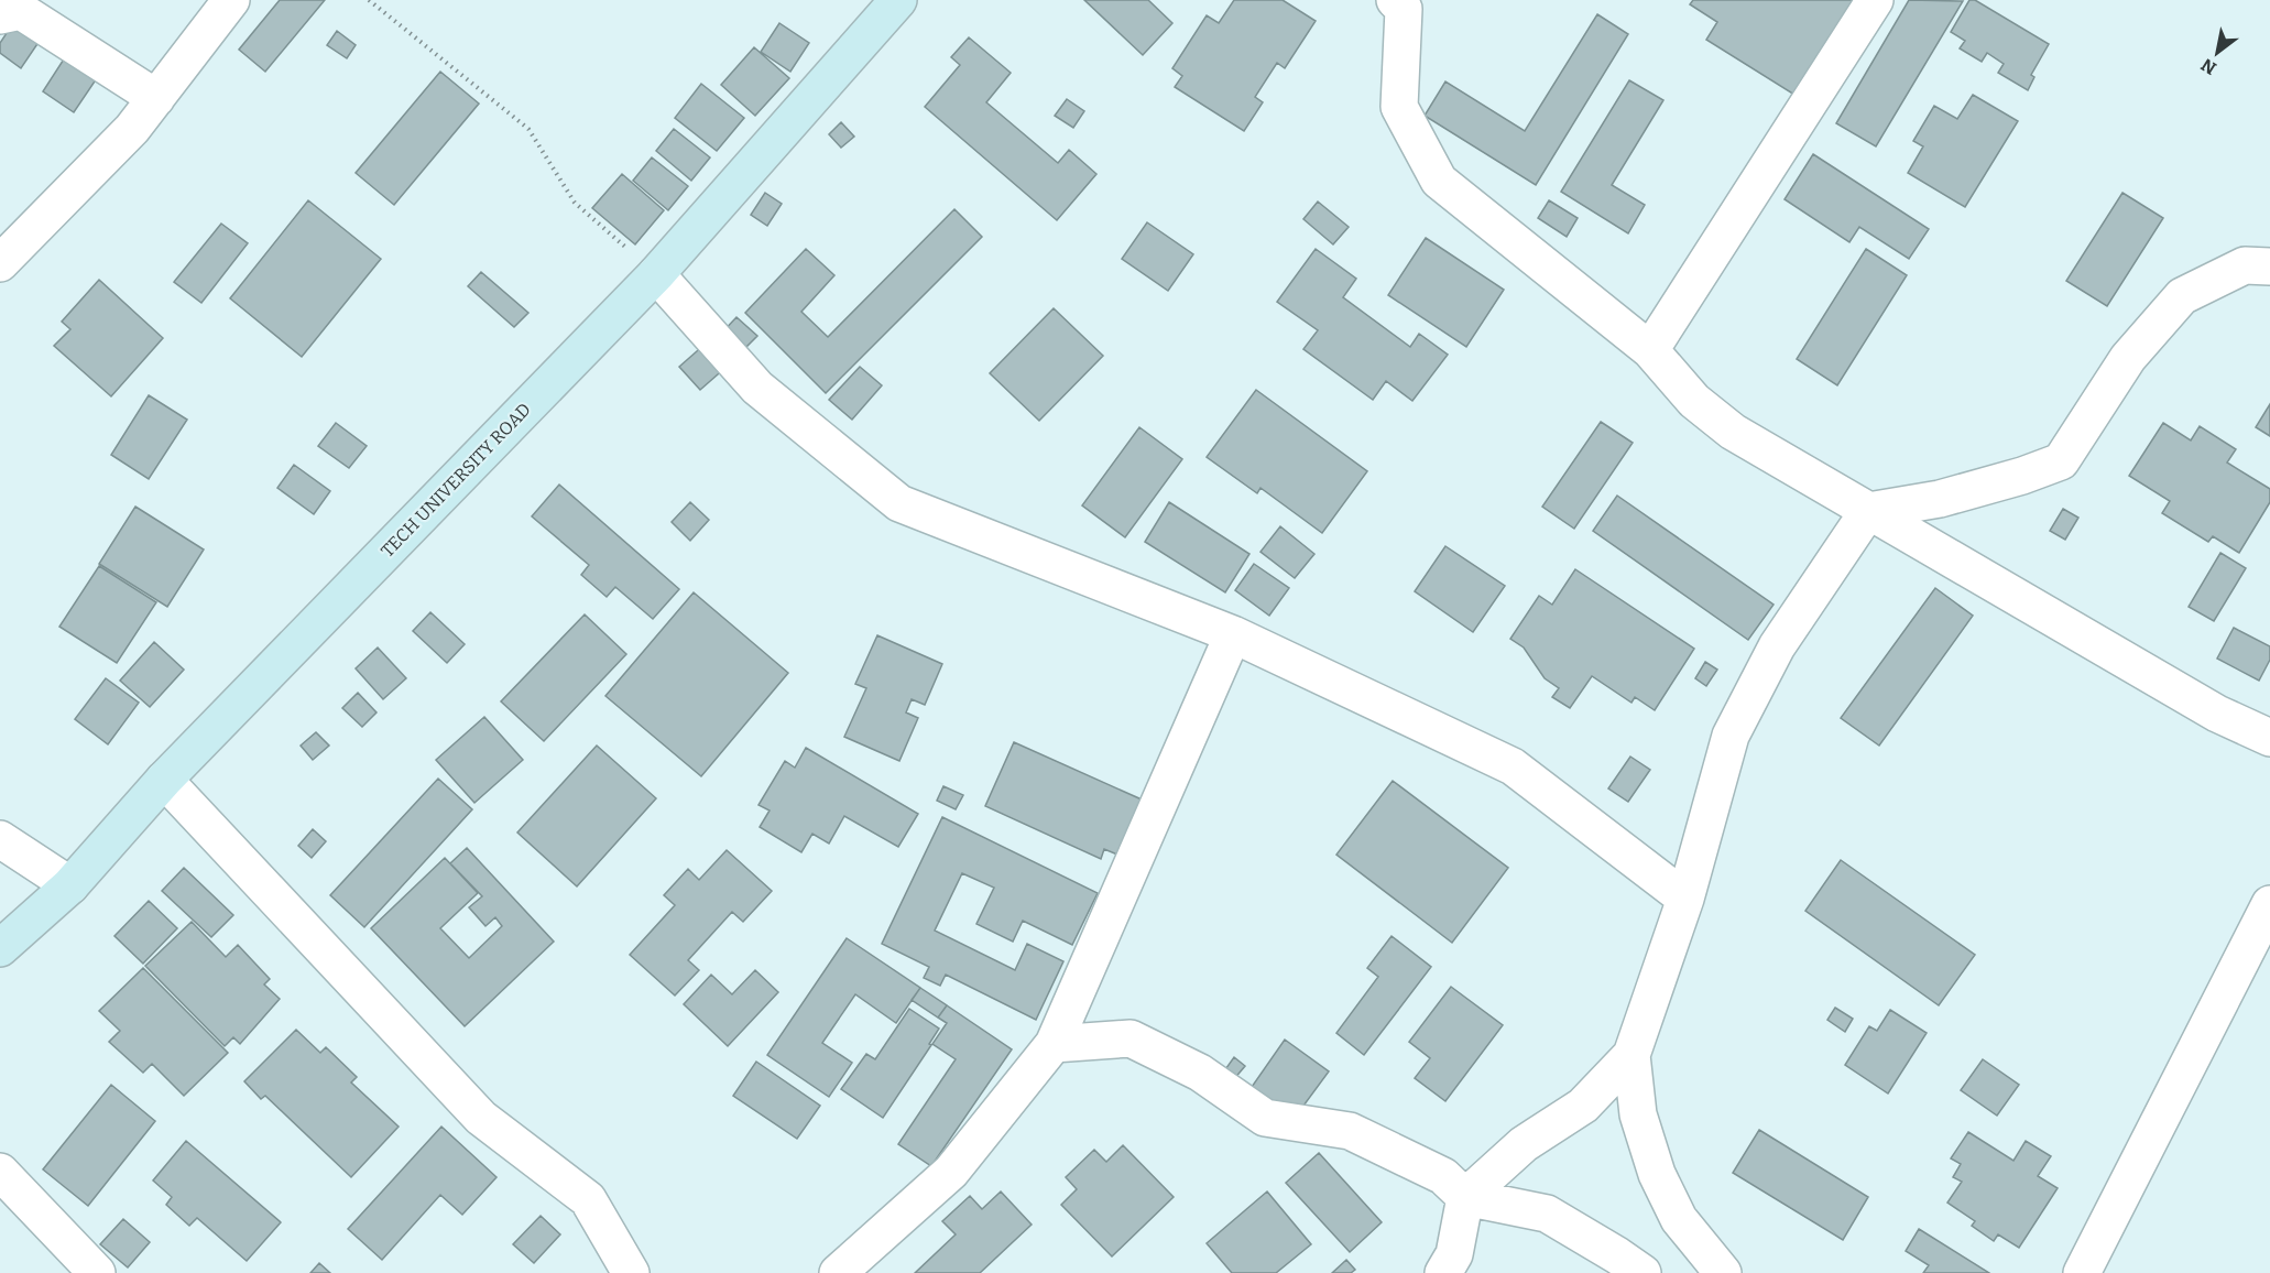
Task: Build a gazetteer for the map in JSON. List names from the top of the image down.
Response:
{
  "streets": {
    "street": ["TECH UNIVERSITY ROAD"]
  },
  "north": "bottom left"
}
